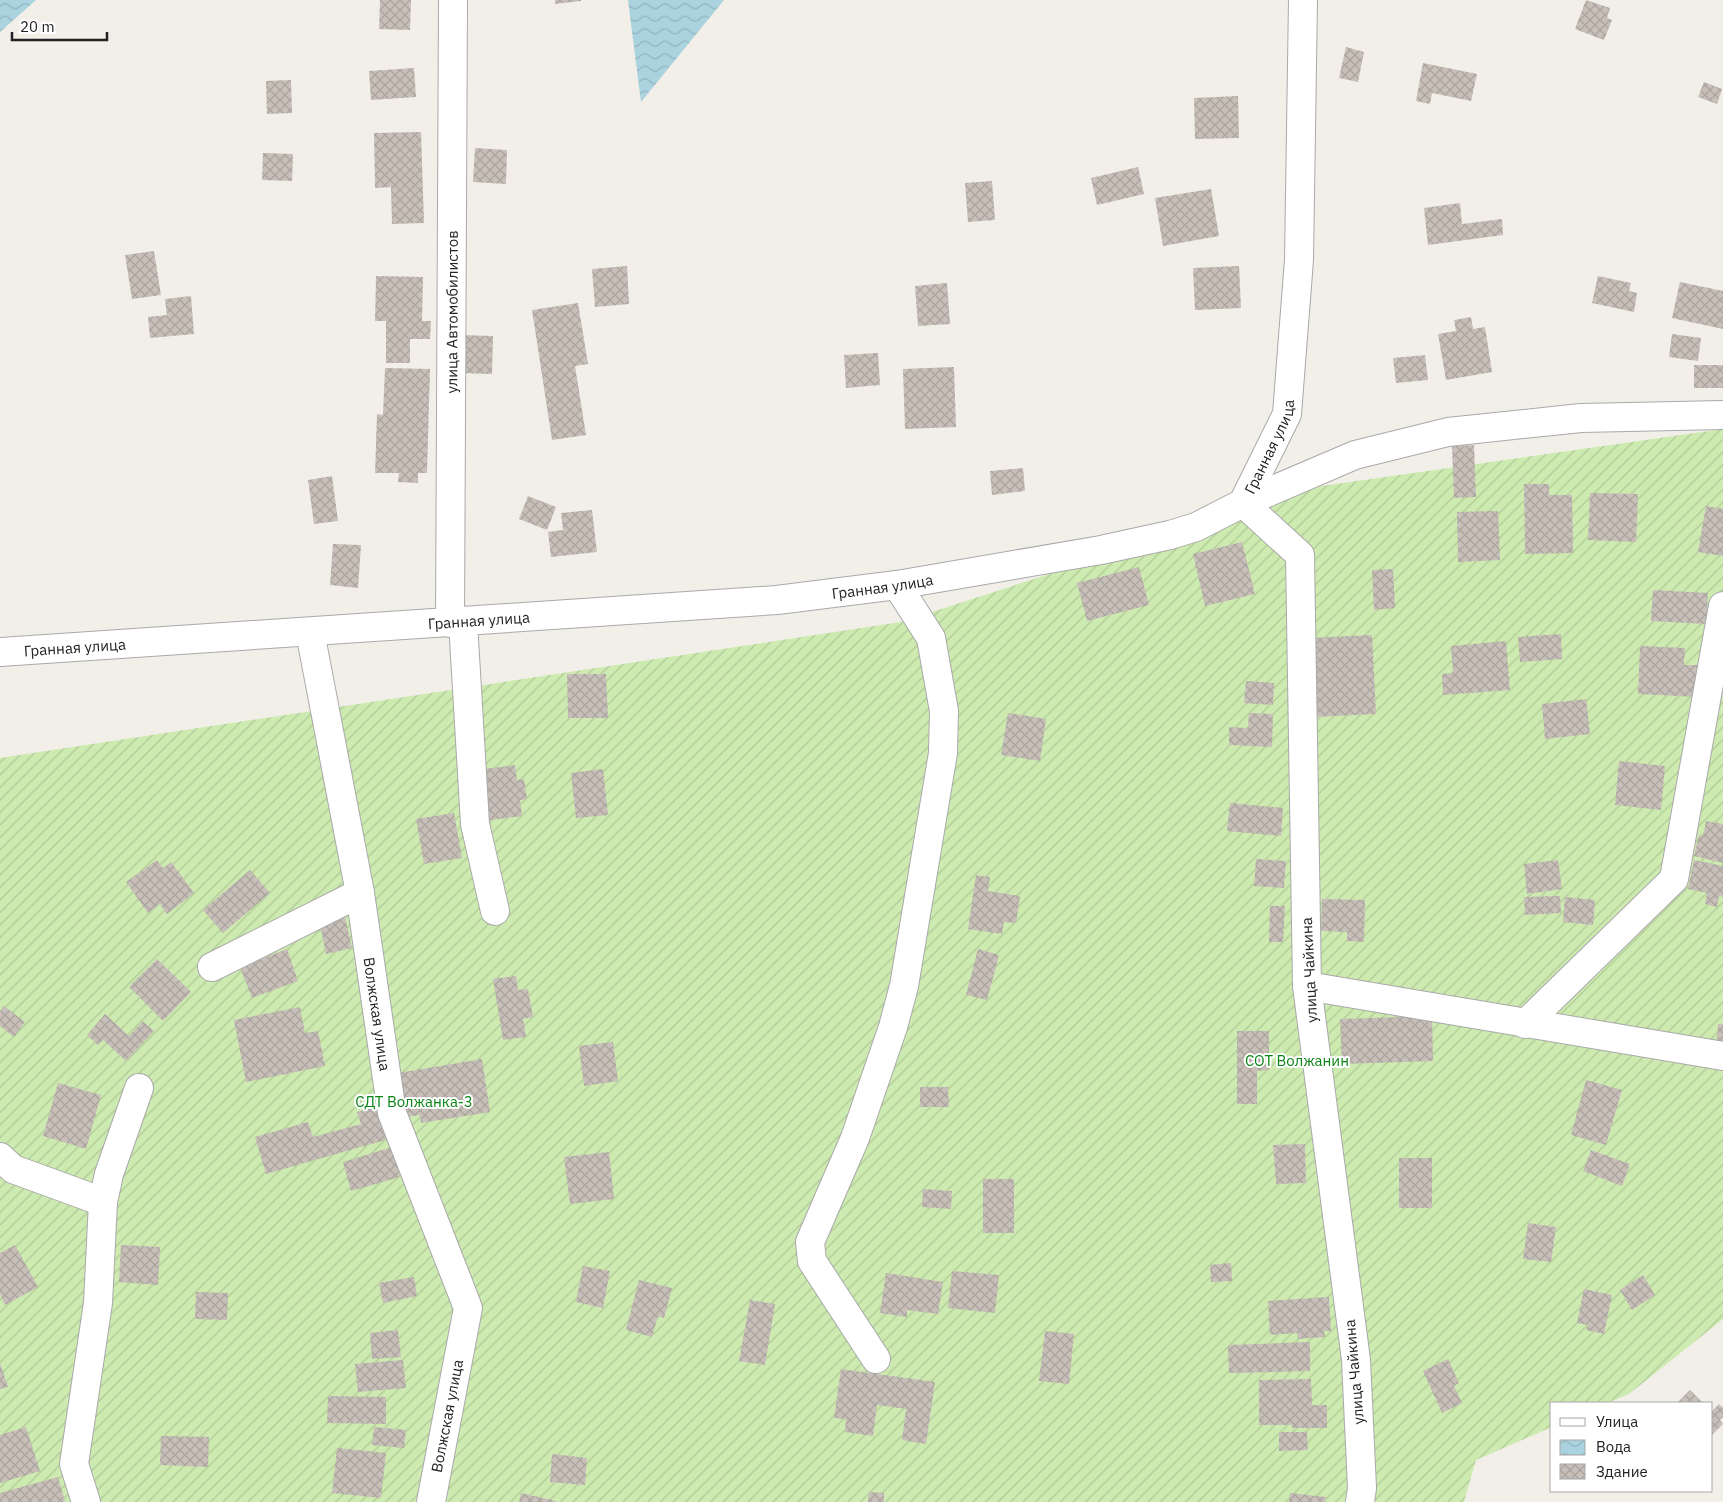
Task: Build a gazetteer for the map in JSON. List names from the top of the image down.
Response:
{
  "streets": {
    "street": [
      "улица Автомобилистов",
      "Гранная улица",
      "улица Чайкина",
      "Волжская улица"
    ]
  },
  "crossings": [
    ["улица Автомобилистов", "Гранная улица"],
    ["Гранная улица", "улица Чайкина"],
    ["Гранная улица", "Волжская улица"]
  ],
  "parks": ["СОТ Волжанин", "СДТ Волжанка-3"],
  "legend": ["Улица", "Вода", "Здание"],
  "scale_bar": "20 m"
}
